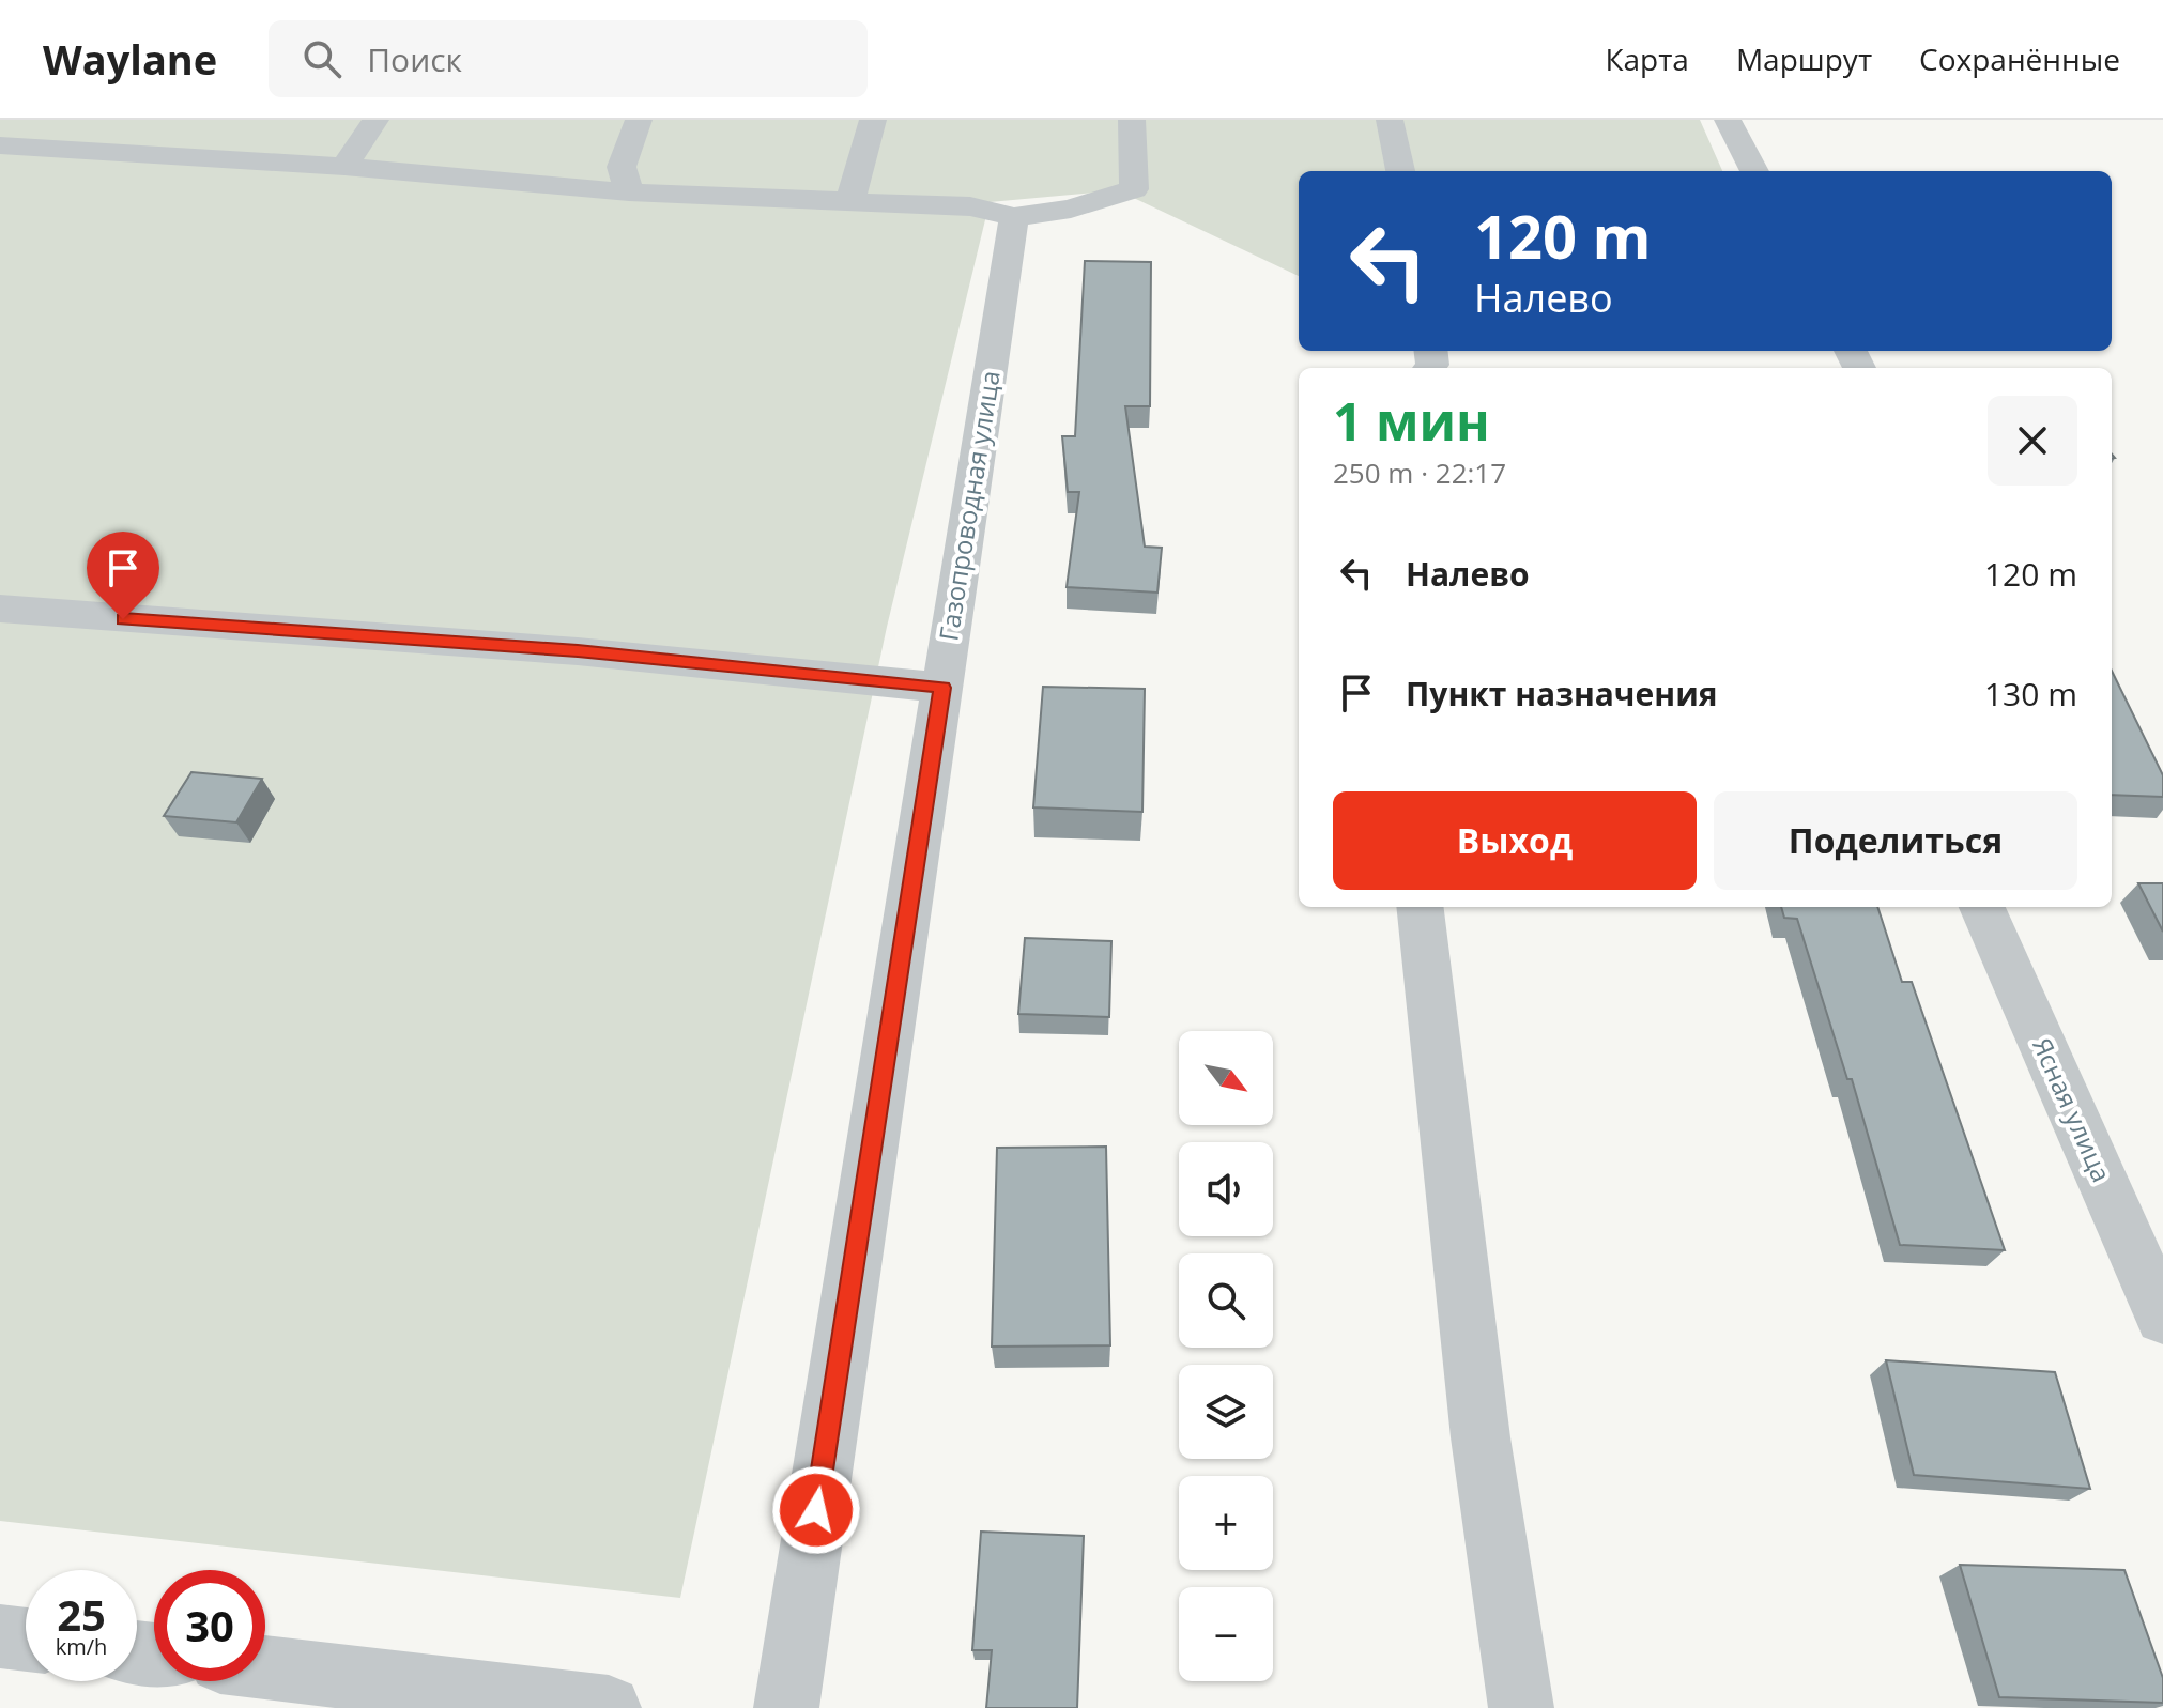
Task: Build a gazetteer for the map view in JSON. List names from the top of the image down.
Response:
{
  "streets": {
    "street": ["Газопроводная улица", "Ясная улица"]
  },
  "north": "bottom right",
  "page": {
    "header": "Waylane",
    "search": "Поиск",
    "nav": ["Карта", "Маршрут", "Сохранённые"],
    "turn": ["120 m", "Налево"],
    "heading": ["1 мин", "250 m · 22:17"],
    "list": [
      {
        "name": "Налево",
        "value": "120 m"
      },
      {
        "name": "Пункт назначения",
        "value": "130 m"
      }
    ],
    "buttons": ["Выход", "Поделиться"],
    "map_buttons": ["+", "−"],
    "speed": "25 km/h",
    "limit": "30"
  }
}
